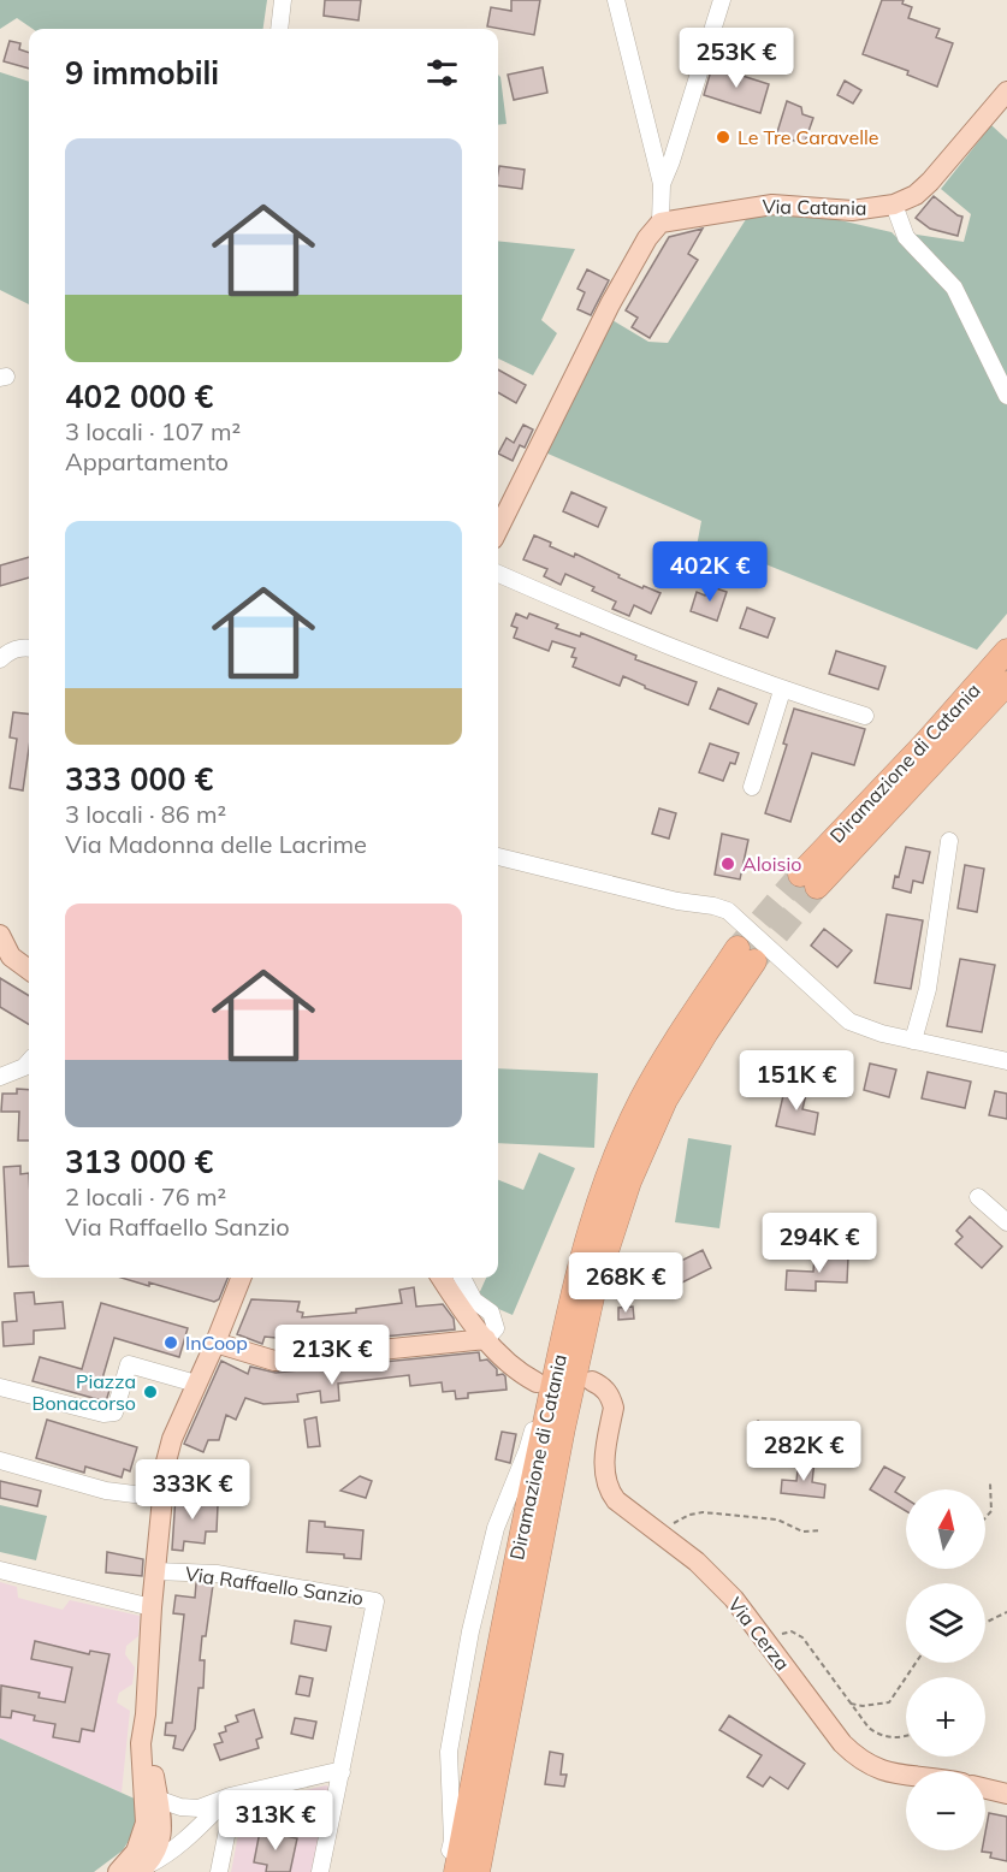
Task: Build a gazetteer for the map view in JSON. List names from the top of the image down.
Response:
{
  "streets": {
    "highway": ["Diramazione di Catania"],
    "main road": ["Via Catania", "Via Cerza"],
    "street": ["Via Raffaello Sanzio"]
  },
  "places": [
    "Le Tre Caravelle",
    "Aloisio",
    "InCoop",
    "Piazza Bonaccorso"
  ],
  "north": "top",
  "page": {
    "price": [
      "253K €",
      "402K €",
      "151K €",
      "294K €",
      "268K €",
      "213K €",
      "282K €",
      "333K €",
      "313K €"
    ],
    "heading": "9 immobili",
    "list": [
      {
        "name": "402 000 €",
        "note": "3 locali · 107 m² · Appartamento"
      },
      {
        "name": "333 000 €",
        "note": "3 locali · 86 m² · Via Madonna delle Lacrime"
      },
      {
        "name": "313 000 €",
        "note": "2 locali · 76 m² · Via Raffaello Sanzio"
      }
    ],
    "map_buttons": ["+", "−"]
  }
}
